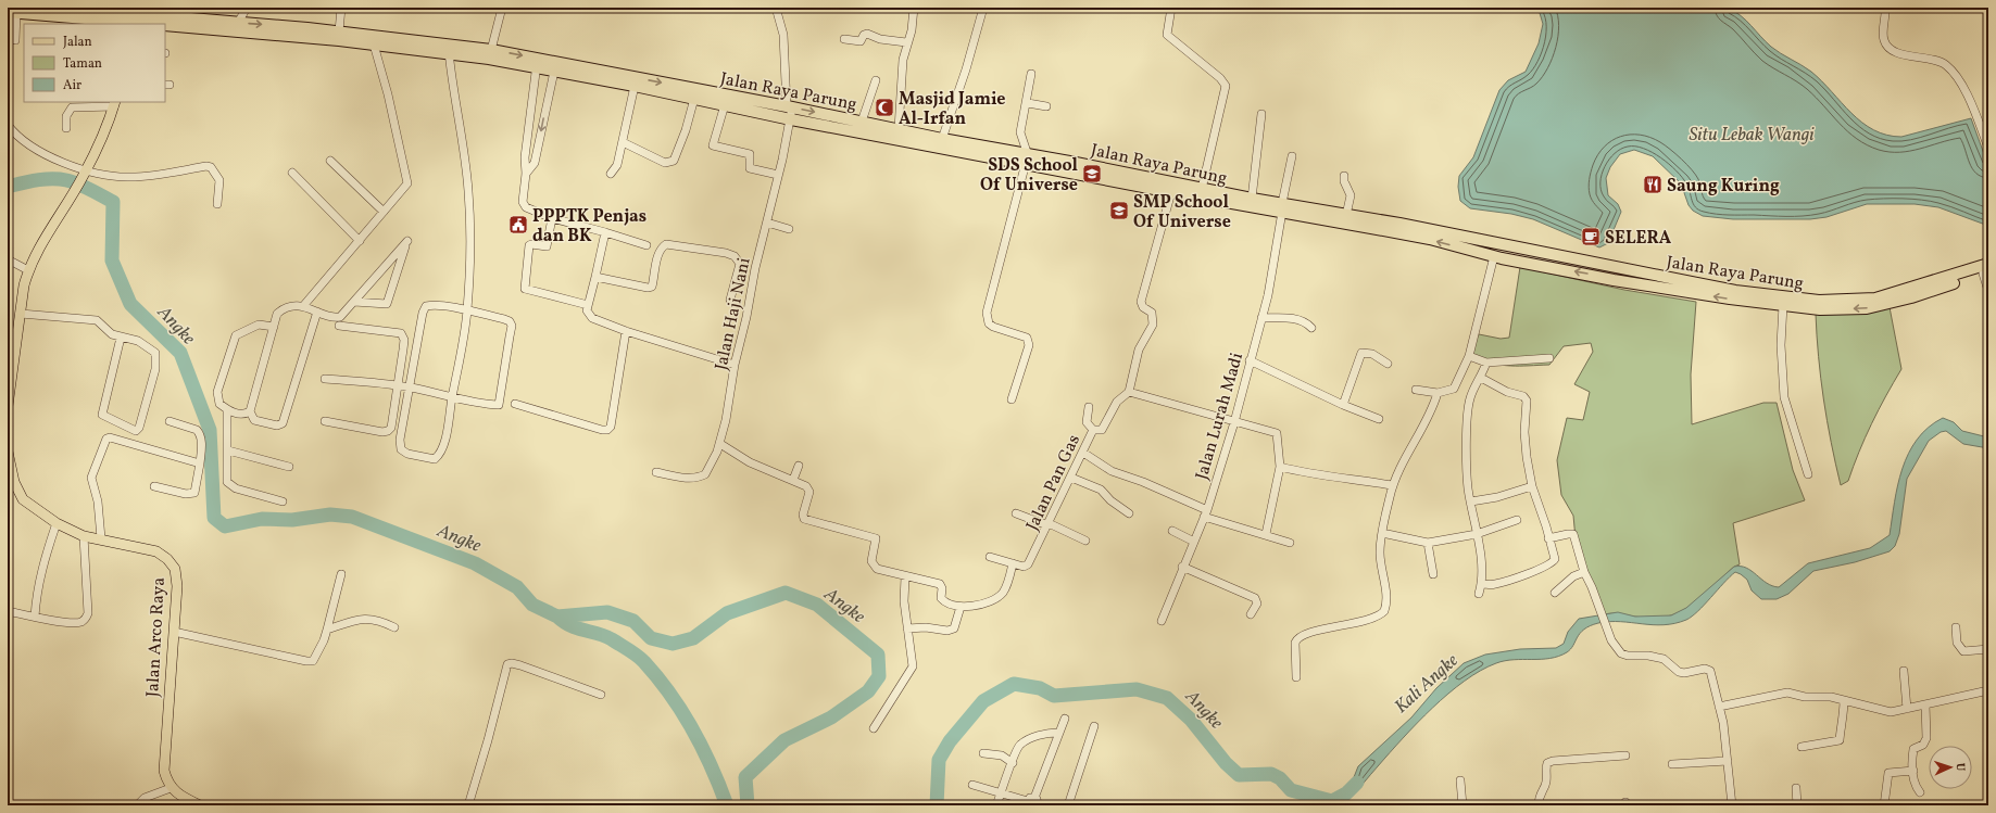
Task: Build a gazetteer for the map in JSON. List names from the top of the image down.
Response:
{
  "streets": {
    "highway": ["Jalan Raya Parung"],
    "main road": ["Jalan Arco Raya"],
    "street": ["Jalan Haji Nani", "Jalan Lurah Madi", "Jalan Pan Gas"]
  },
  "crossings": [
    ["Jalan Raya Parung", "Jalan Haji Nani"],
    ["Jalan Raya Parung", "Jalan Lurah Madi"]
  ],
  "water": ["Situ Lebak Wangi", "Angke", "Kali Angke"],
  "places": {
    "mosque": ["Masjid Jamie Al-Irfan"],
    "school or university": ["SDS School Of Universe", "SMP School Of Universe"],
    "restaurant": ["Saung Kuring"],
    "public building": ["PPPTK Penjas dan BK"],
    "cafe": ["SELERA"]
  },
  "legend": ["Jalan", "Taman", "Air"],
  "north": "right"
}
